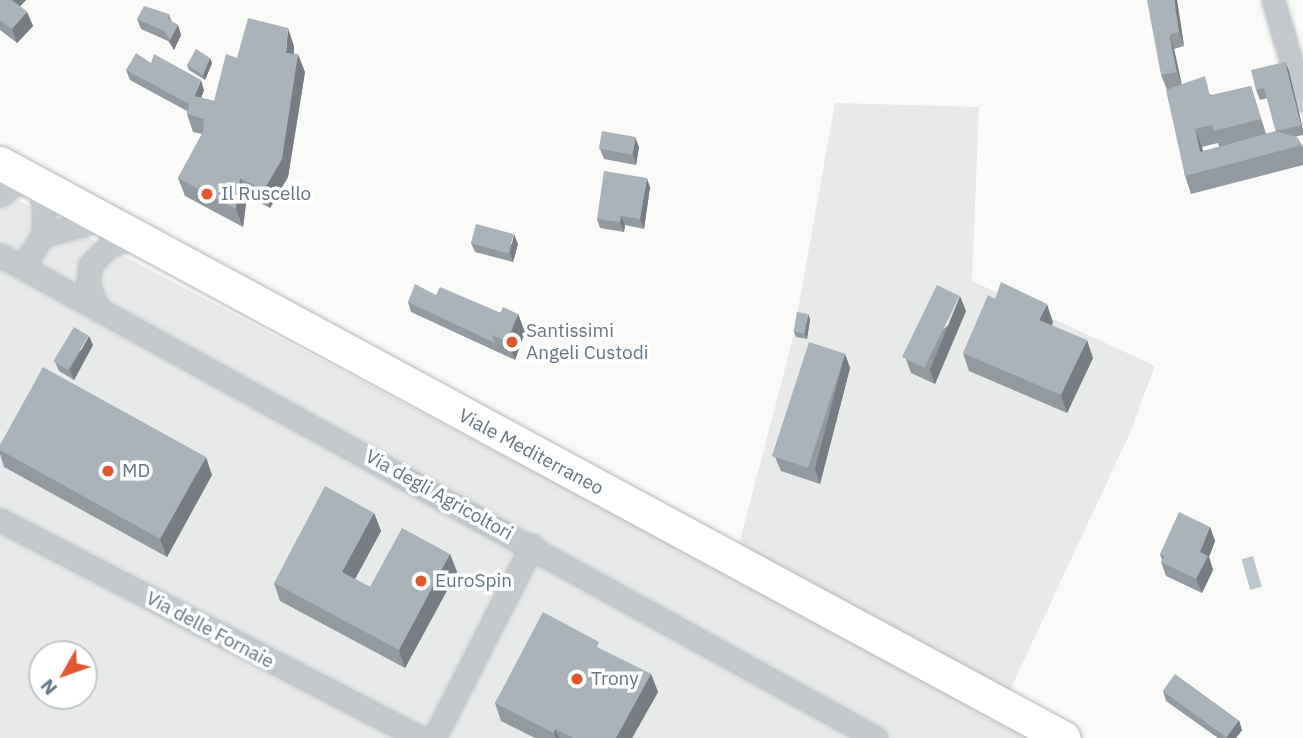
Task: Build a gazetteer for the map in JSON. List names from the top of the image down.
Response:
{
  "streets": {
    "main road": ["Viale Mediterraneo"],
    "street": ["Via degli Agricoltori", "Via delle Fornaie"]
  },
  "places": [
    "Il Ruscello",
    "Santissimi Angeli Custodi",
    "MD",
    "EuroSpin",
    "Trony"
  ],
  "north": "bottom left"
}
